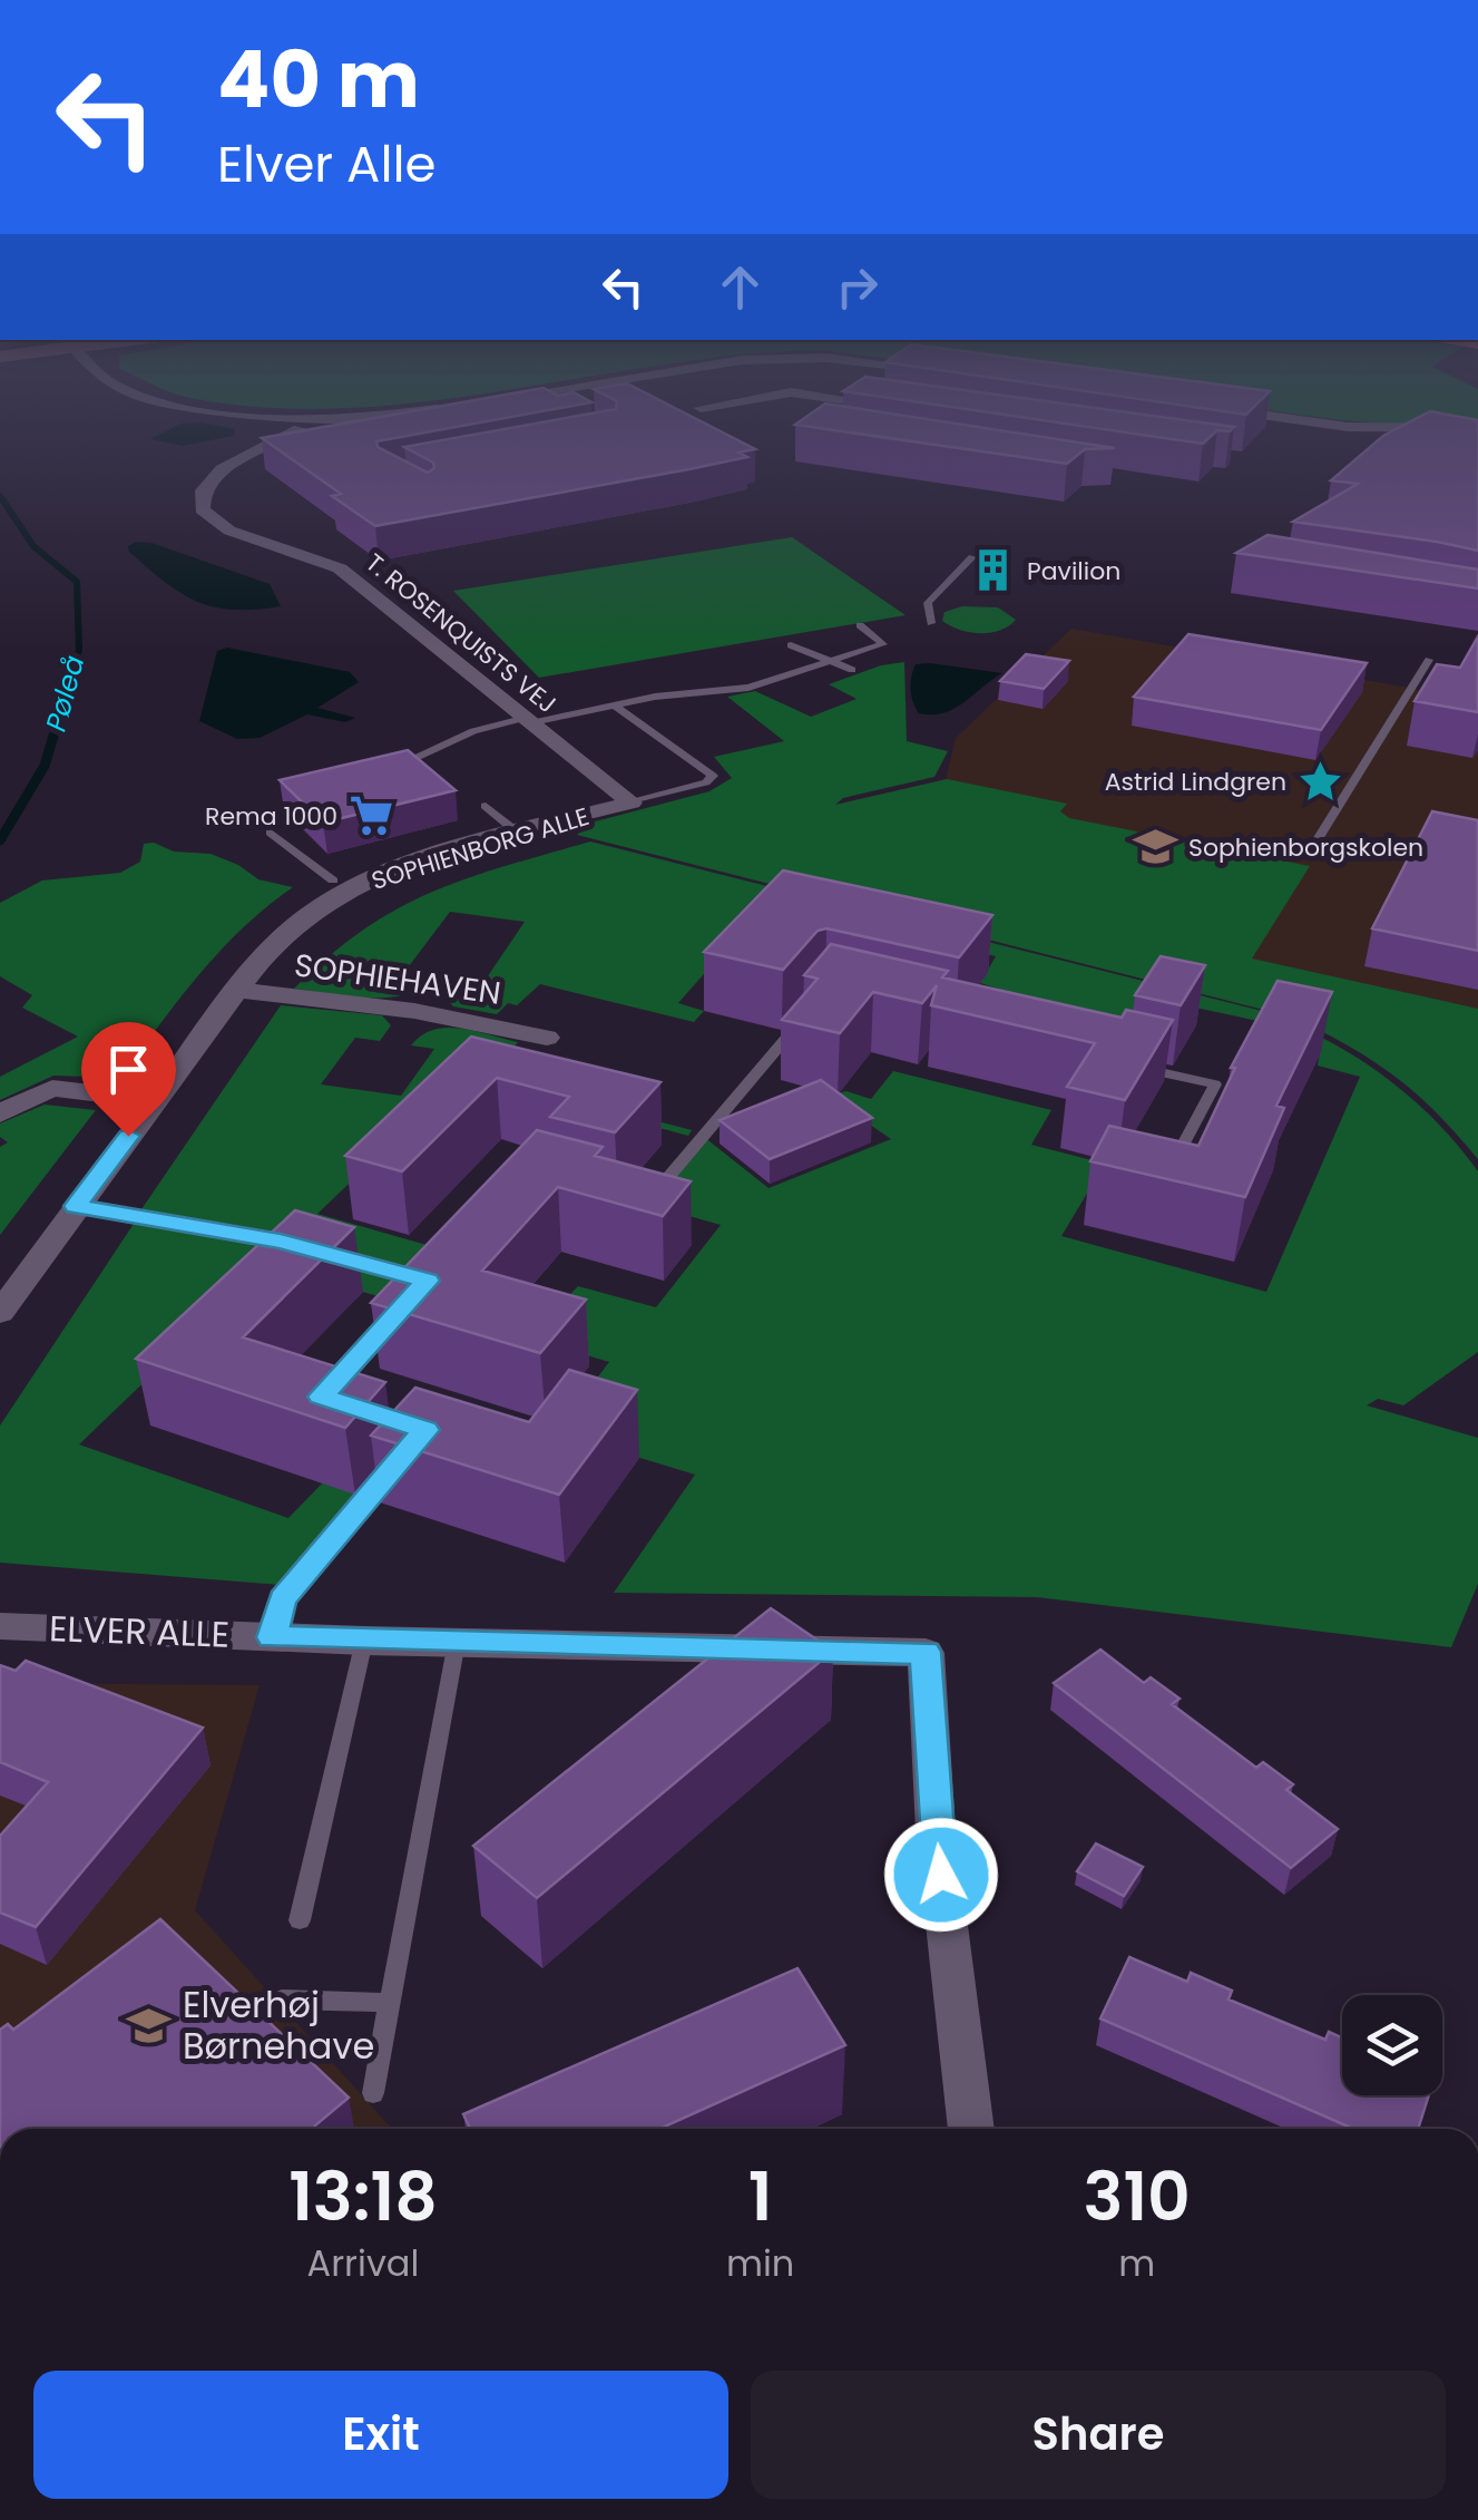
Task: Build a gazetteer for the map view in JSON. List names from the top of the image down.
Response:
{
  "streets": {
    "street": [
      "T. ROSENQUISTS VEJ",
      "SOPHIENBORG ALLE",
      "SOPHIEHAVEN",
      "ELVER ALLE"
    ]
  },
  "crossings": [
    ["T. ROSENQUISTS VEJ", "SOPHIENBORG ALLE"],
    ["SOPHIENBORG ALLE", "SOPHIEHAVEN"]
  ],
  "water": ["Pøleå"],
  "places": {
    "building": ["Pavilion"],
    "place": ["Astrid Lindgren"],
    "supermarket": ["Rema 1000"],
    "school or university": ["Sophienborgskolen", "Elverhøj Børnehave"]
  },
  "page": {
    "turn": ["40 m", "Elver Alle"],
    "eta": [
      "13:18",
      "Arrival",
      "1",
      "min",
      "310",
      "m"
    ],
    "buttons": ["Exit", "Share"]
  }
}
